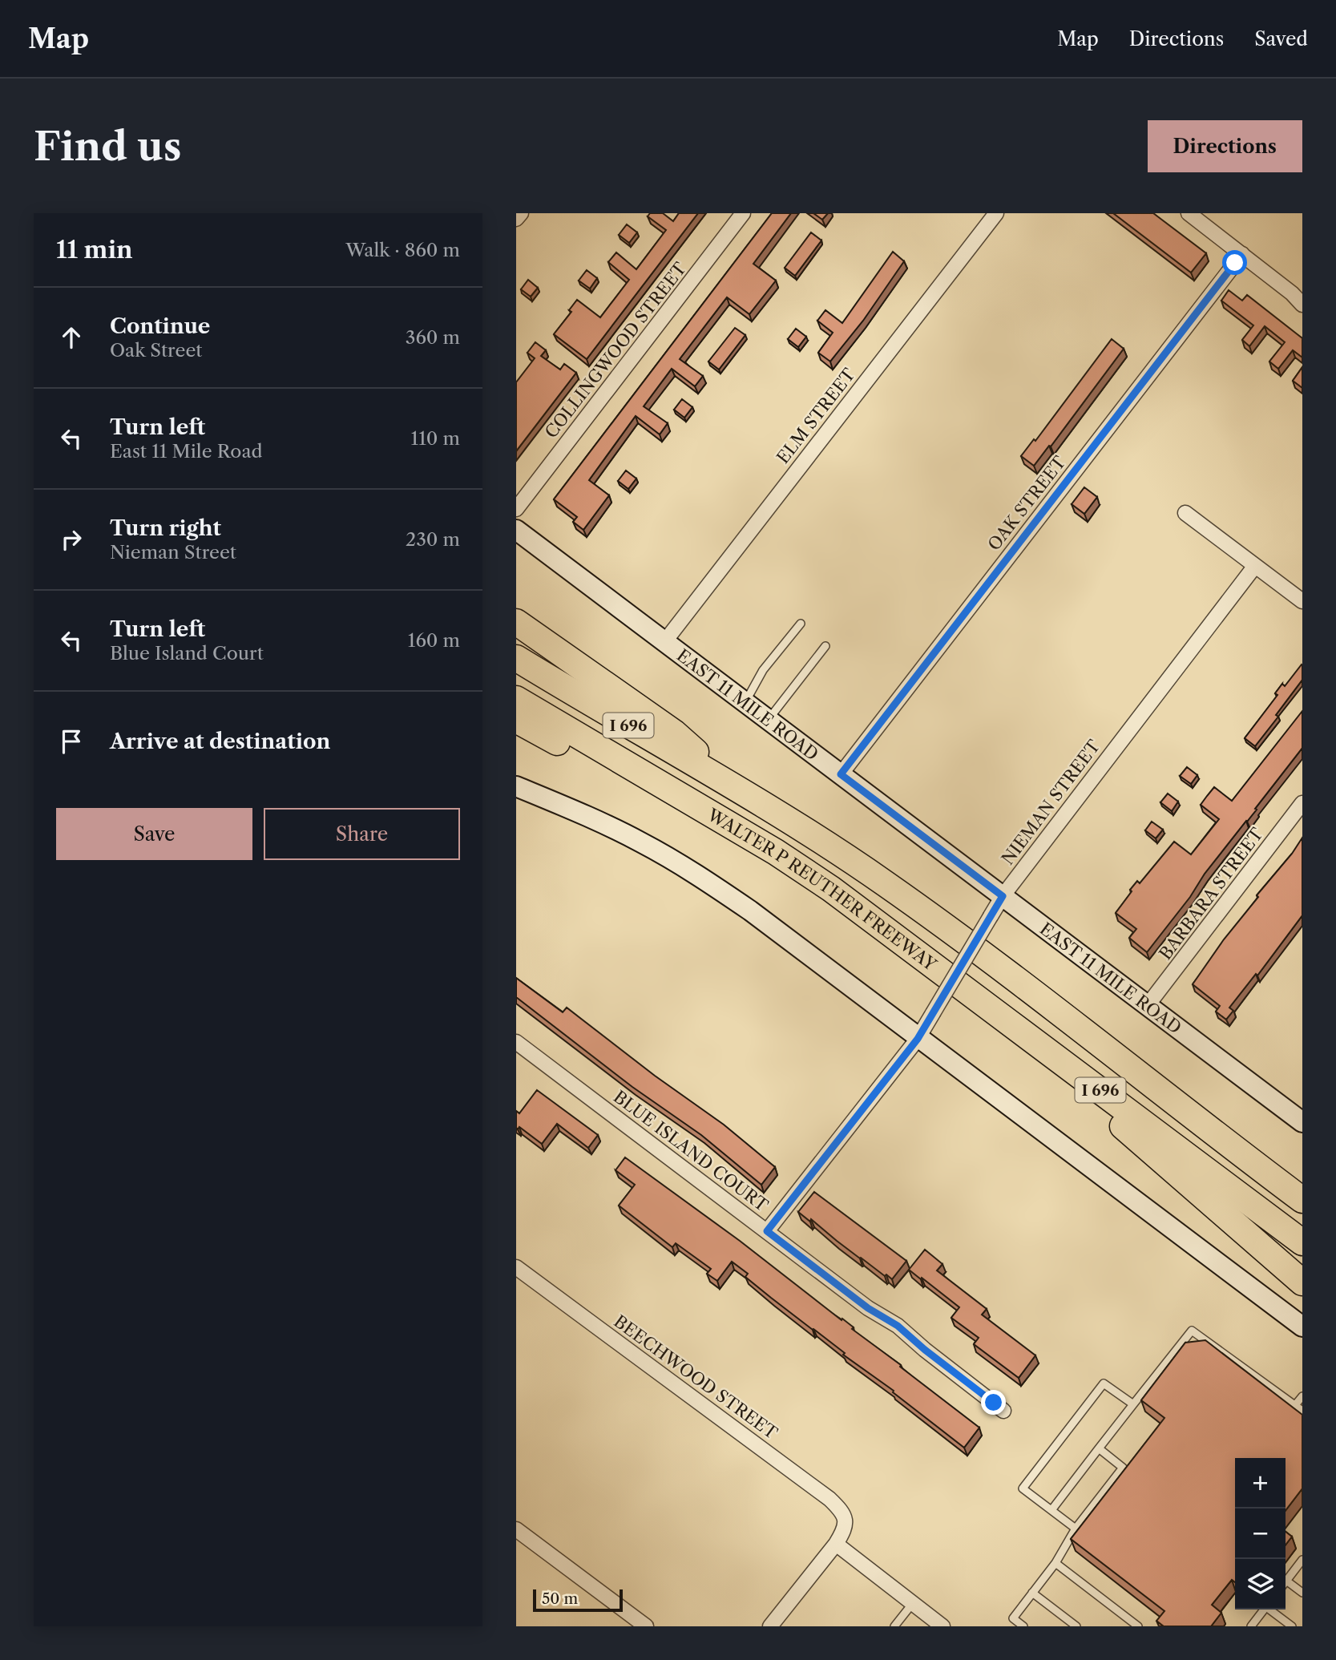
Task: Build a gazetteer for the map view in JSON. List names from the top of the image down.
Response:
{
  "streets": {
    "highway": ["I 696", "WALTER P REUTHER FREEWAY"],
    "main road": ["EAST 11 MILE ROAD"],
    "street": [
      "COLLINGWOOD STREET",
      "ELM STREET",
      "OAK STREET",
      "NIEMAN STREET",
      "BARBARA STREET",
      "BLUE ISLAND COURT",
      "BEECHWOOD STREET"
    ]
  },
  "crossings": [
    ["ELM STREET", "EAST 11 MILE ROAD"],
    ["OAK STREET", "EAST 11 MILE ROAD"],
    ["EAST 11 MILE ROAD", "NIEMAN STREET"],
    ["EAST 11 MILE ROAD", "BARBARA STREET"],
    ["NIEMAN STREET", "BLUE ISLAND COURT"]
  ],
  "scale_bar": "50 m",
  "page": {
    "header": "Map",
    "nav": ["Map", "Directions", "Saved"],
    "buttons": [
      "Directions",
      ["Save", "Share"]
    ],
    "title": "Find us",
    "heading": ["11 min", "Walk · 860 m"],
    "list": [
      ["Continue", "Oak Street", "360 m"],
      ["Turn left", "East 11 Mile Road", "110 m"],
      ["Turn right", "Nieman Street", "230 m"],
      ["Turn left", "Blue Island Court", "160 m"],
      "Arrive at destination"
    ],
    "map_buttons": ["+", "−"],
    "scale": "50 m"
  }
}
